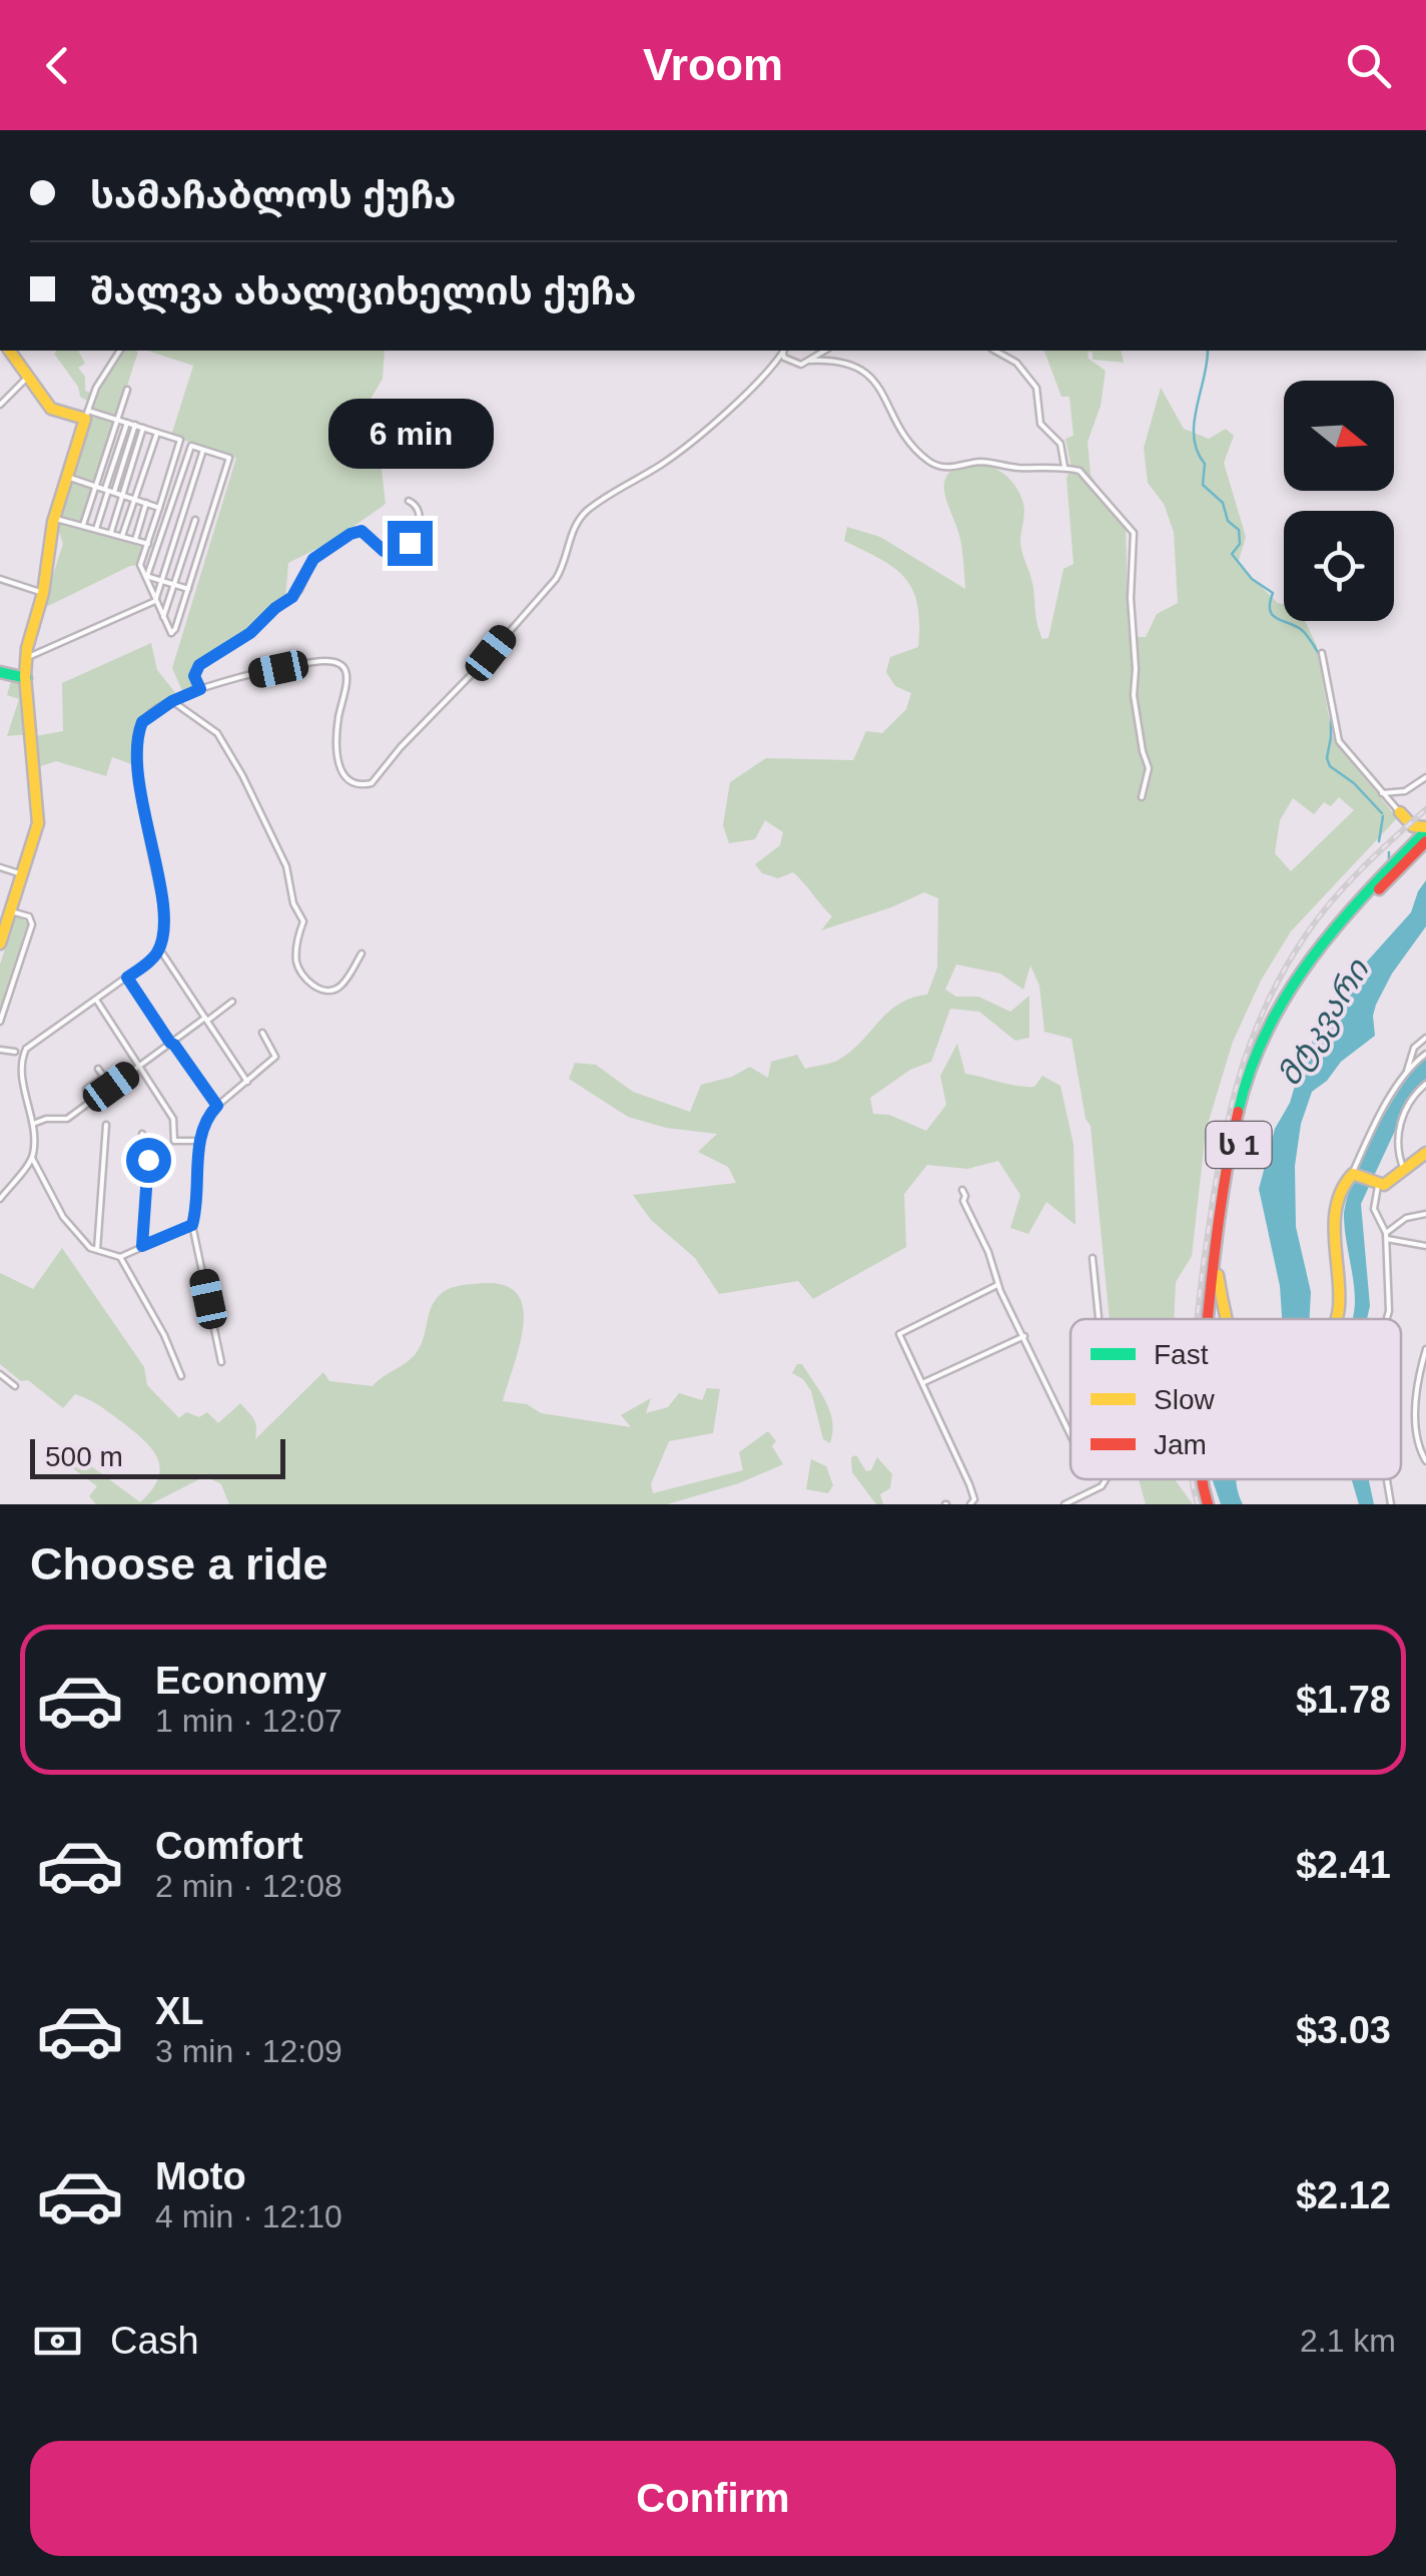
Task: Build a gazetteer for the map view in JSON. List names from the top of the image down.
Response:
{
  "streets": {
    "main road": ["ს 1"]
  },
  "water": ["მტკვარი"],
  "legend": ["Fast", "Slow", "Jam"],
  "scale_bar": "500 m",
  "north": "right",
  "page": {
    "header": "Vroom",
    "banner": ["სამაჩაბლოს ქუჩა", "შალვა ახალციხელის ქუჩა"],
    "bubble": "6 min",
    "scale": "500 m",
    "heading": "Choose a ride",
    "list": [
      {
        "name": "Economy",
        "note": "1 min · 12:07",
        "value": "$1.78"
      },
      {
        "name": "Comfort",
        "note": "2 min · 12:08",
        "value": "$2.41"
      },
      {
        "name": "XL",
        "note": "3 min · 12:09",
        "value": "$3.03"
      },
      {
        "name": "Moto",
        "note": "4 min · 12:10",
        "value": "$2.12"
      }
    ],
    "pay": ["Cash", "2.1 km"],
    "buttons": "Confirm"
  }
}
